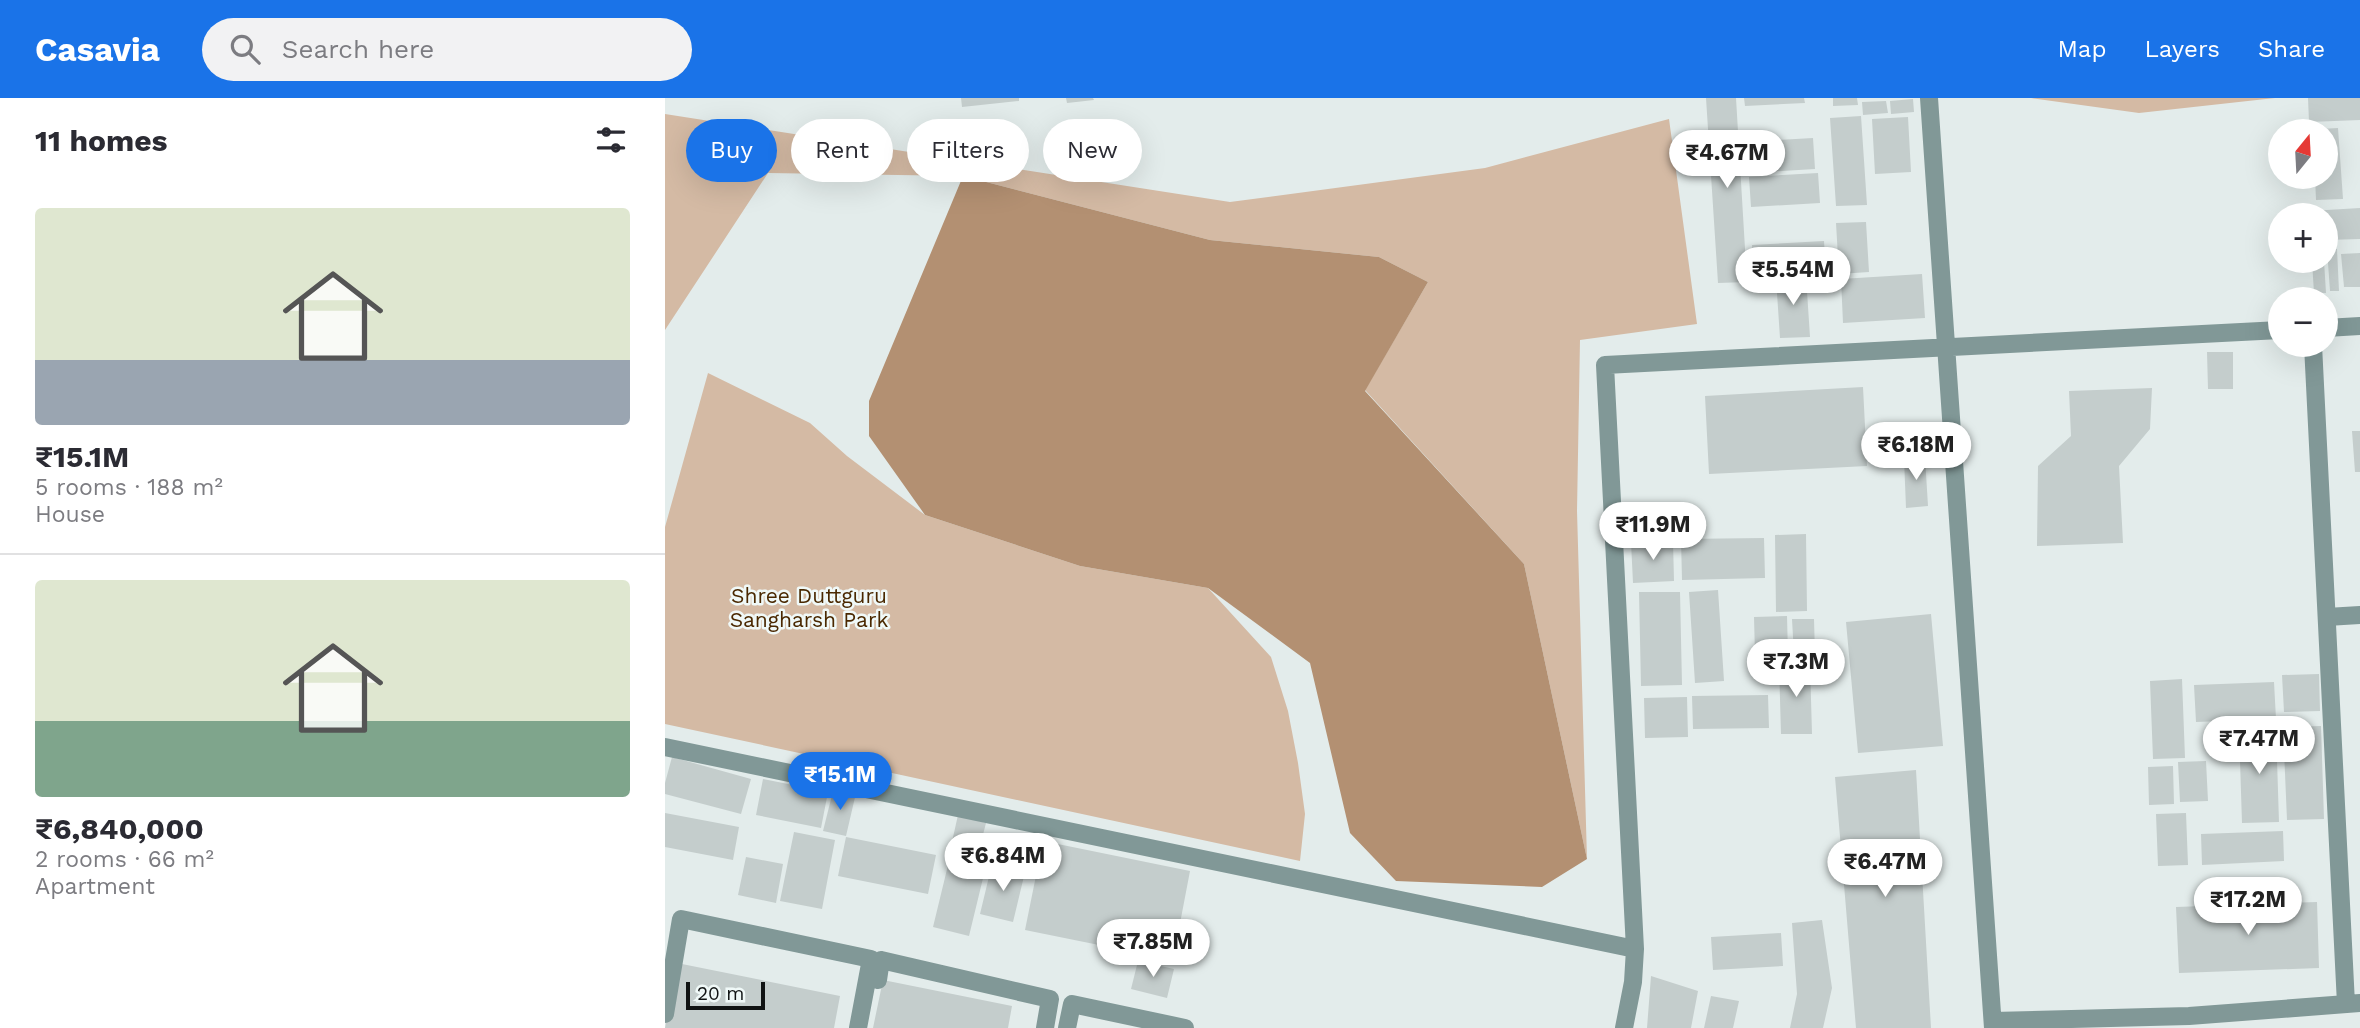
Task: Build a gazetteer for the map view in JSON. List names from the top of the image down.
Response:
{
  "parks": ["Shree Duttguru Sangharsh Park"],
  "scale_bar": "20 m",
  "north": "top",
  "page": {
    "header": "Casavia",
    "search": "Search here",
    "nav": ["Map", "Layers", "Share"],
    "heading": "11 homes",
    "map_buttons": ["+", "−"],
    "chip": [
      "Buy",
      "Rent",
      "Filters",
      "New"
    ],
    "price": [
      "₹4.67M",
      "₹5.54M",
      "₹6.18M",
      "₹11.9M",
      "₹7.3M",
      "₹7.47M",
      "₹15.1M",
      "₹6.84M",
      "₹6.47M",
      "₹17.2M",
      "₹7.85M"
    ],
    "list": [
      {
        "name": "₹15.1M",
        "note": "5 rooms · 188 m² · House"
      },
      {
        "name": "₹6,840,000",
        "note": "2 rooms · 66 m² · Apartment"
      }
    ],
    "scale": "20 m"
  }
}
